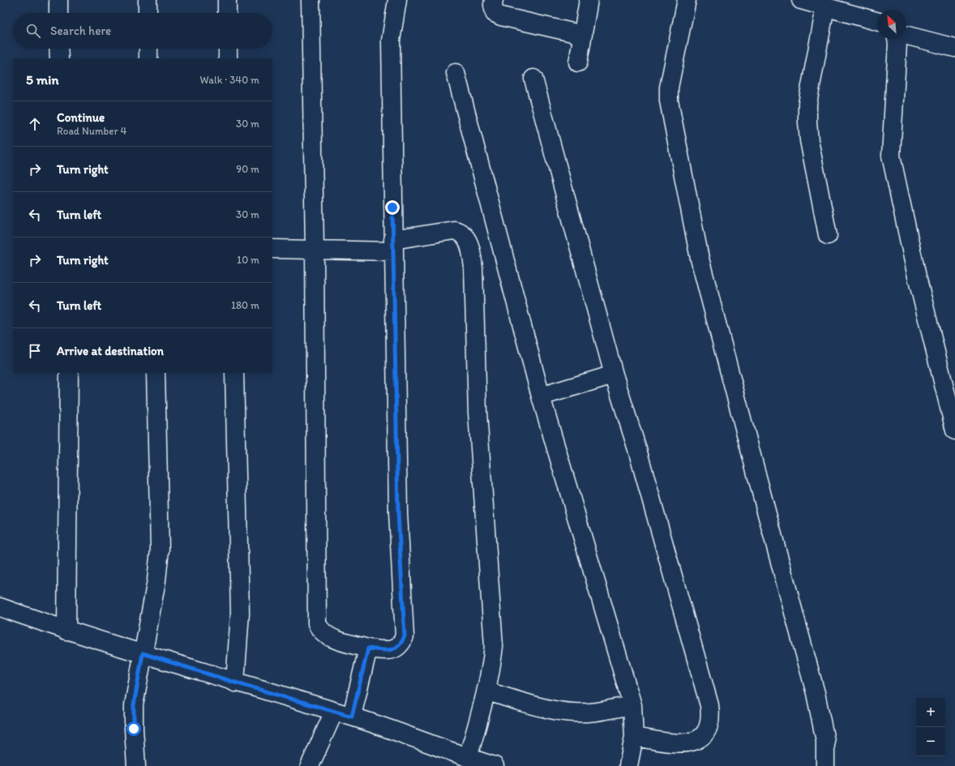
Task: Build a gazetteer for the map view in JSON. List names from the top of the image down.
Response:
{
  "north": "top left",
  "page": {
    "search": "Search here",
    "heading": ["5 min", "Walk · 340 m"],
    "list": [
      ["Continue", "Road Number 4", "30 m"],
      ["Turn right", "90 m"],
      ["Turn left", "30 m"],
      ["Turn right", "10 m"],
      ["Turn left", "180 m"],
      "Arrive at destination"
    ],
    "map_buttons": ["+", "−"]
  }
}
